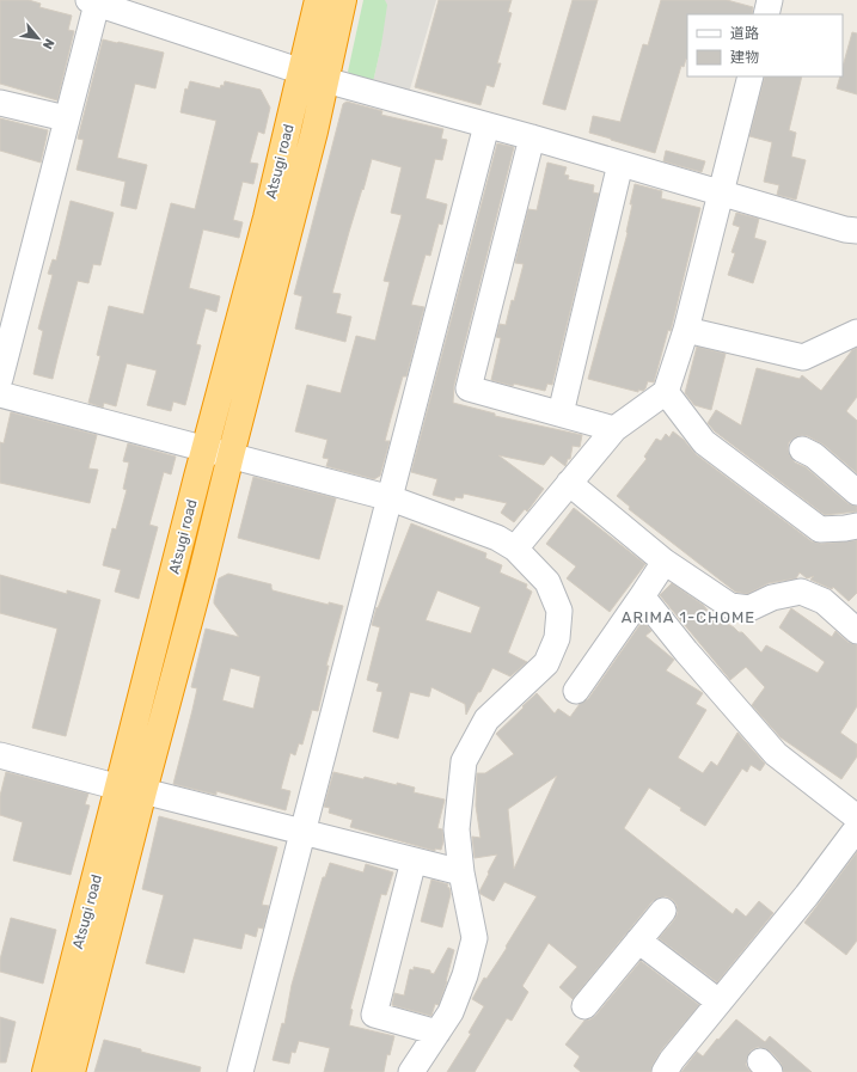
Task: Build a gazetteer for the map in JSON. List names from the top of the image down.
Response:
{
  "streets": {
    "highway": ["Atsugi road"]
  },
  "districts": ["ARIMA 1-CHOME"],
  "legend": ["道路", "建物"],
  "north": "bottom right"
}
